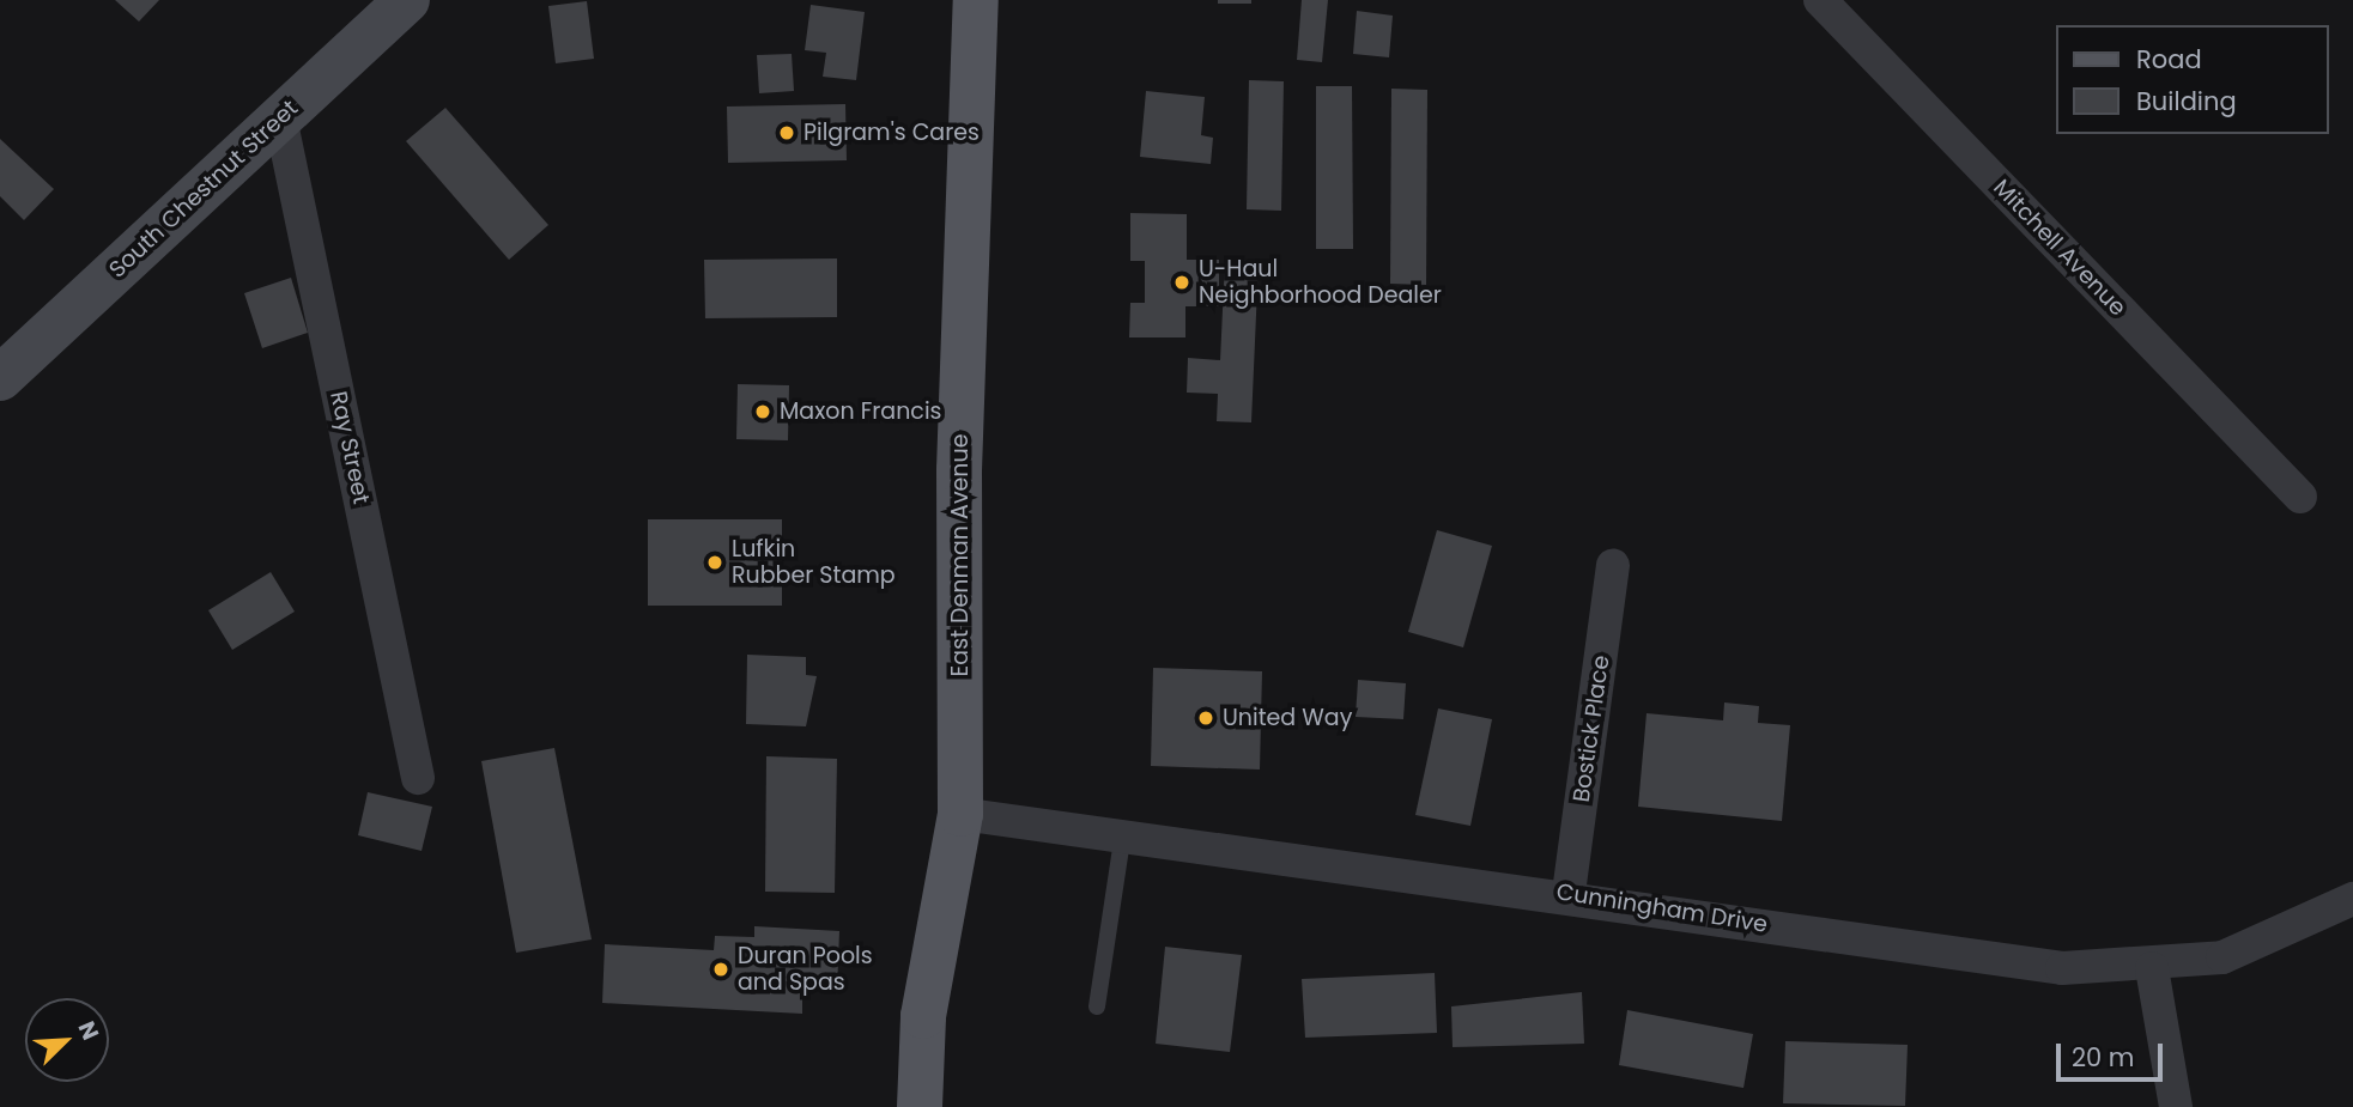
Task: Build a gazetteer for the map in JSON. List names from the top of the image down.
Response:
{
  "streets": {
    "main road": ["South Chestnut Street", "East Denman Avenue"],
    "street": [
      "Mitchell Avenue",
      "Ray Street",
      "Bostick Place",
      "Cunningham Drive"
    ]
  },
  "crossings": [
    ["South Chestnut Street", "Ray Street"],
    ["East Denman Avenue", "Cunningham Drive"],
    ["Bostick Place", "Cunningham Drive"]
  ],
  "places": [
    "Pilgram's Cares",
    "U-Haul Neighborhood Dealer",
    "Maxon Francis",
    "Lufkin Rubber Stamp",
    "United Way",
    "Duran Pools and Spas"
  ],
  "legend": ["Road", "Building"],
  "scale_bar": "20 m",
  "north": "top right"
}
